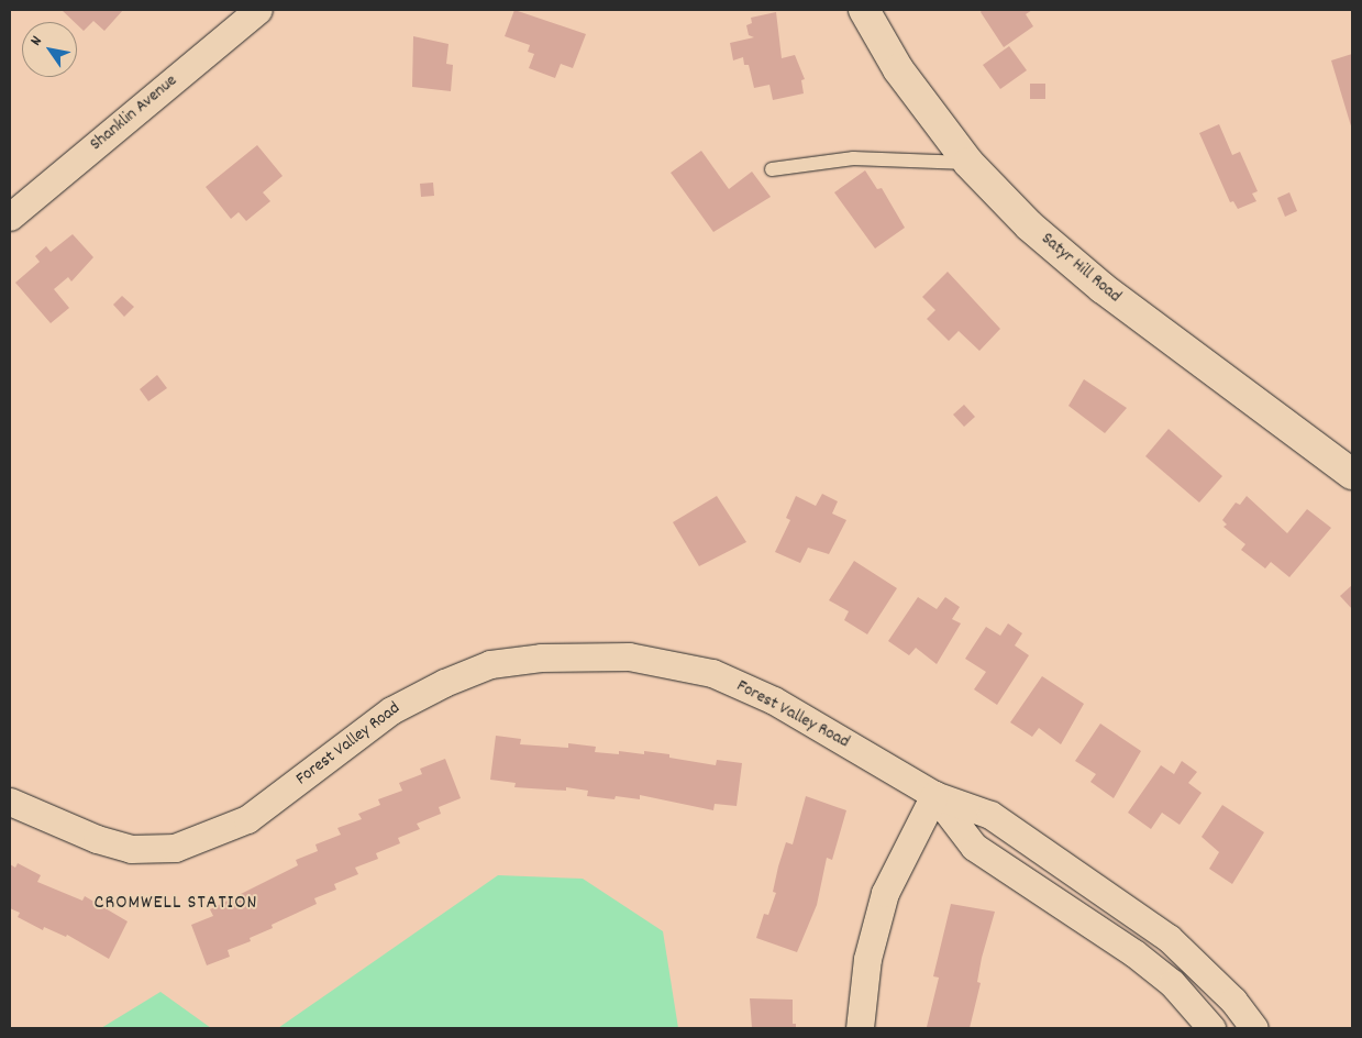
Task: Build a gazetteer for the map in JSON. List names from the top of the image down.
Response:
{
  "streets": {
    "street": ["Shanklin Avenue", "Satyr Hill Road", "Forest Valley Road"]
  },
  "districts": ["CROMWELL STATION"],
  "north": "top left"
}
